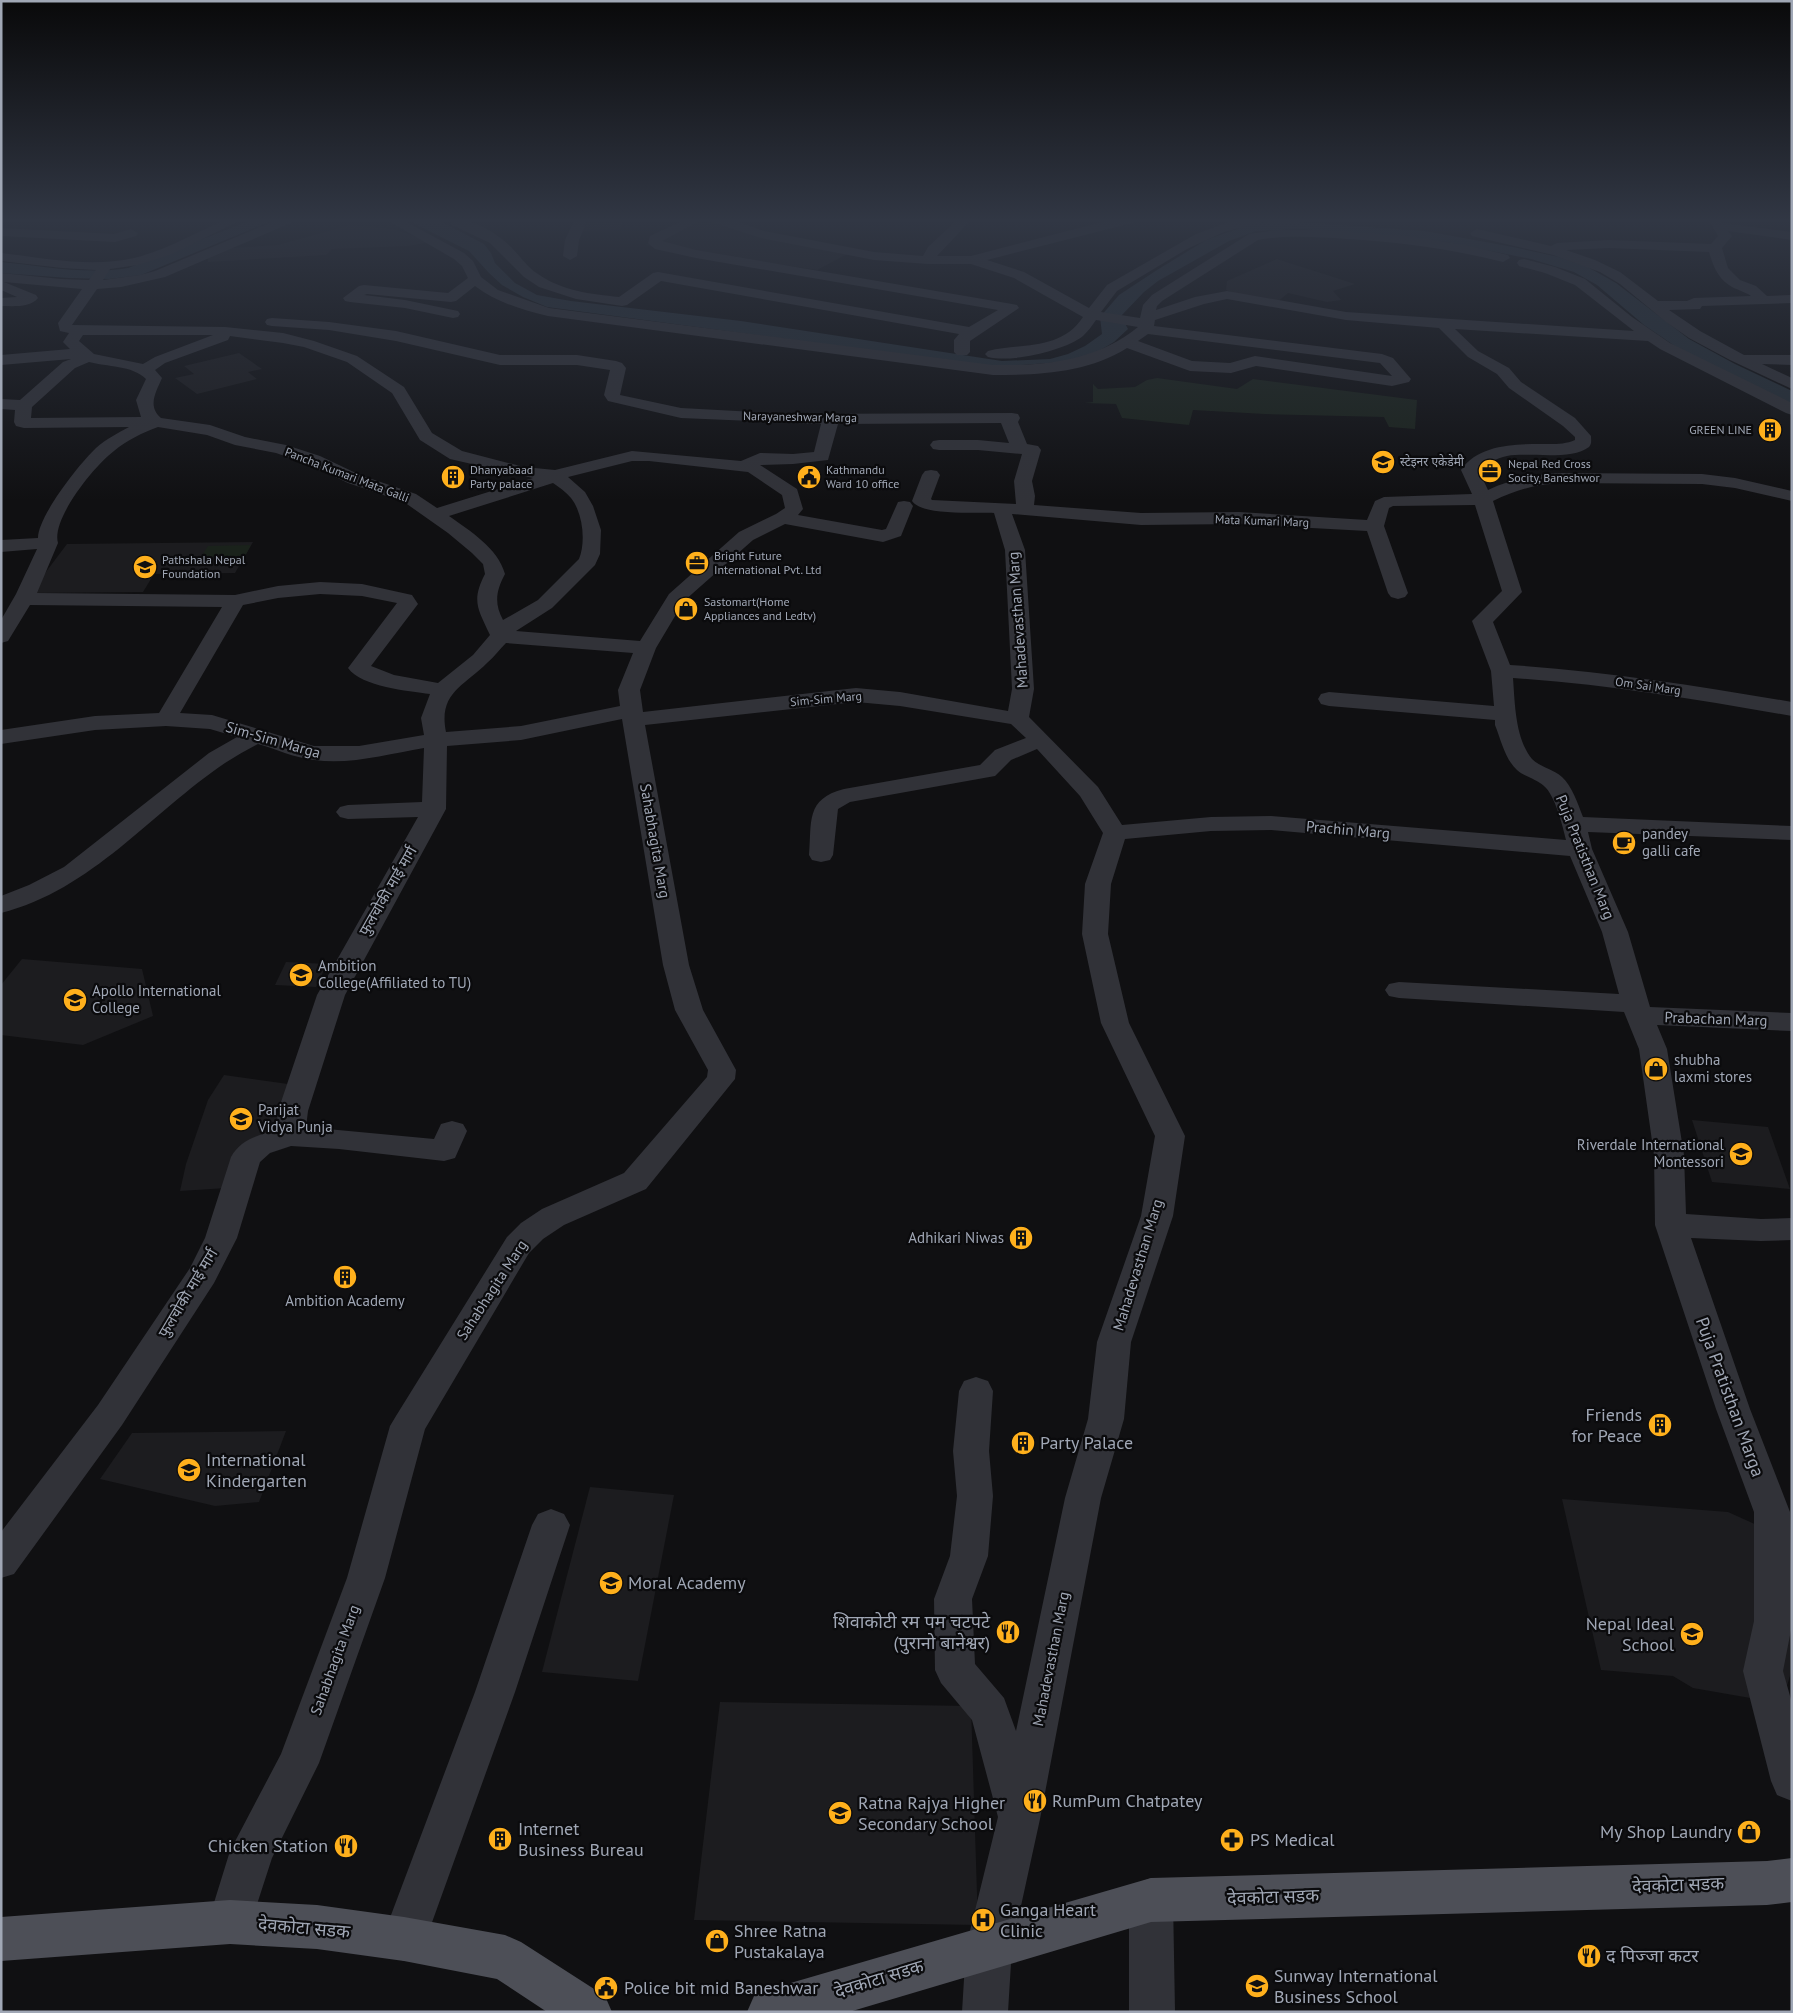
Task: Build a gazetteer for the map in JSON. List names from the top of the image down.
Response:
{
  "streets": {
    "main road": ["देवकोटा सडक"],
    "street": [
      "Narayaneshwar Marga",
      "Pancha Kumari Mata Galli",
      "Mata Kumari Marg",
      "Mahadevasthan Marg",
      "Om Sai Marg",
      "Sim-Sim Marg",
      "Sim-Sim Marga",
      "Prachin Marg",
      "Sahabhagita Marg",
      "Puja Pratisthan Marg",
      "फुलचोकी माई मार्ग",
      "Prabachan Marg",
      "Puja Pratisthan Marga"
    ]
  },
  "crossings": [
    ["Narayaneshwar Marga", "Mahadevasthan Marg"],
    ["Mata Kumari Marg", "Mahadevasthan Marg"],
    ["Mahadevasthan Marg", "Sim-Sim Marg"],
    ["Mahadevasthan Marg", "Prachin Marg"],
    ["Mahadevasthan Marg", "देवकोटा सडक"],
    ["Om Sai Marg", "Puja Pratisthan Marg"],
    ["Sim-Sim Marg", "Sim-Sim Marga"],
    ["Sim-Sim Marg", "Sahabhagita Marg"],
    ["Sim-Sim Marga", "Sahabhagita Marg"],
    ["Sim-Sim Marga", "फुलचोकी माई मार्ग"],
    ["Prachin Marg", "Puja Pratisthan Marg"],
    ["Sahabhagita Marg", "देवकोटा सडक"],
    ["Puja Pratisthan Marg", "Prabachan Marg"],
    ["Puja Pratisthan Marg", "Puja Pratisthan Marga"],
    ["Prabachan Marg", "Puja Pratisthan Marga"]
  ],
  "places": {
    "building": [
      "GREEN LINE",
      "Dhanyabaad Party palace",
      "Adhikari Niwas",
      "Ambition Academy",
      "Friends for Peace",
      "Party Palace",
      "Internet Business Bureau"
    ],
    "school or university": [
      "स्टेइनर एकेडेमी",
      "Pathshala Nepal Foundation",
      "Ambition College(Affiliated to TU)",
      "Apollo International College",
      "Parijat Vidya Punja",
      "Riverdale International Montessori",
      "International Kindergarten",
      "Moral Academy",
      "Nepal Ideal School",
      "Ratna Rajya Higher Secondary School",
      "Sunway International Business School"
    ],
    "office": ["Nepal Red Cross Socity, Baneshwor", "Bright Future International Pvt. Ltd"],
    "public building": ["Kathmandu Ward 10 office", "Police bit mid Baneshwar"],
    "shop": [
      "Sastomart(Home Appliances and Ledtv)",
      "shubha laxmi stores",
      "My Shop Laundry",
      "Shree Ratna Pustakalaya"
    ],
    "cafe": ["pandey galli cafe"],
    "restaurant": [
      "शिवाकोटी रम पम चटपटे (पुरानो बानेश्वर)",
      "RumPum Chatpatey",
      "Chicken Station",
      "द पिज्जा कटर"
    ],
    "pharmacy": ["PS Medical"],
    "hospital": ["Ganga Heart Clinic"]
  }
}
